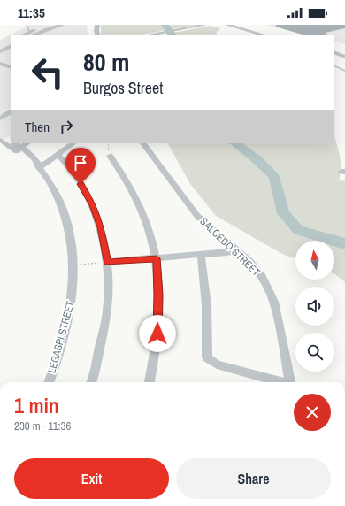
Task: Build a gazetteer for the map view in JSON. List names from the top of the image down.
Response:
{
  "streets": {
    "street": ["SALCEDO STREET", "LEGASPI STREET"]
  },
  "north": "top",
  "page": {
    "status": "11:35",
    "turn": ["80 m", "Burgos Street"],
    "then": "Then",
    "heading": ["1 min", "230 m · 11:36"],
    "buttons": ["Exit", "Share"]
  }
}
